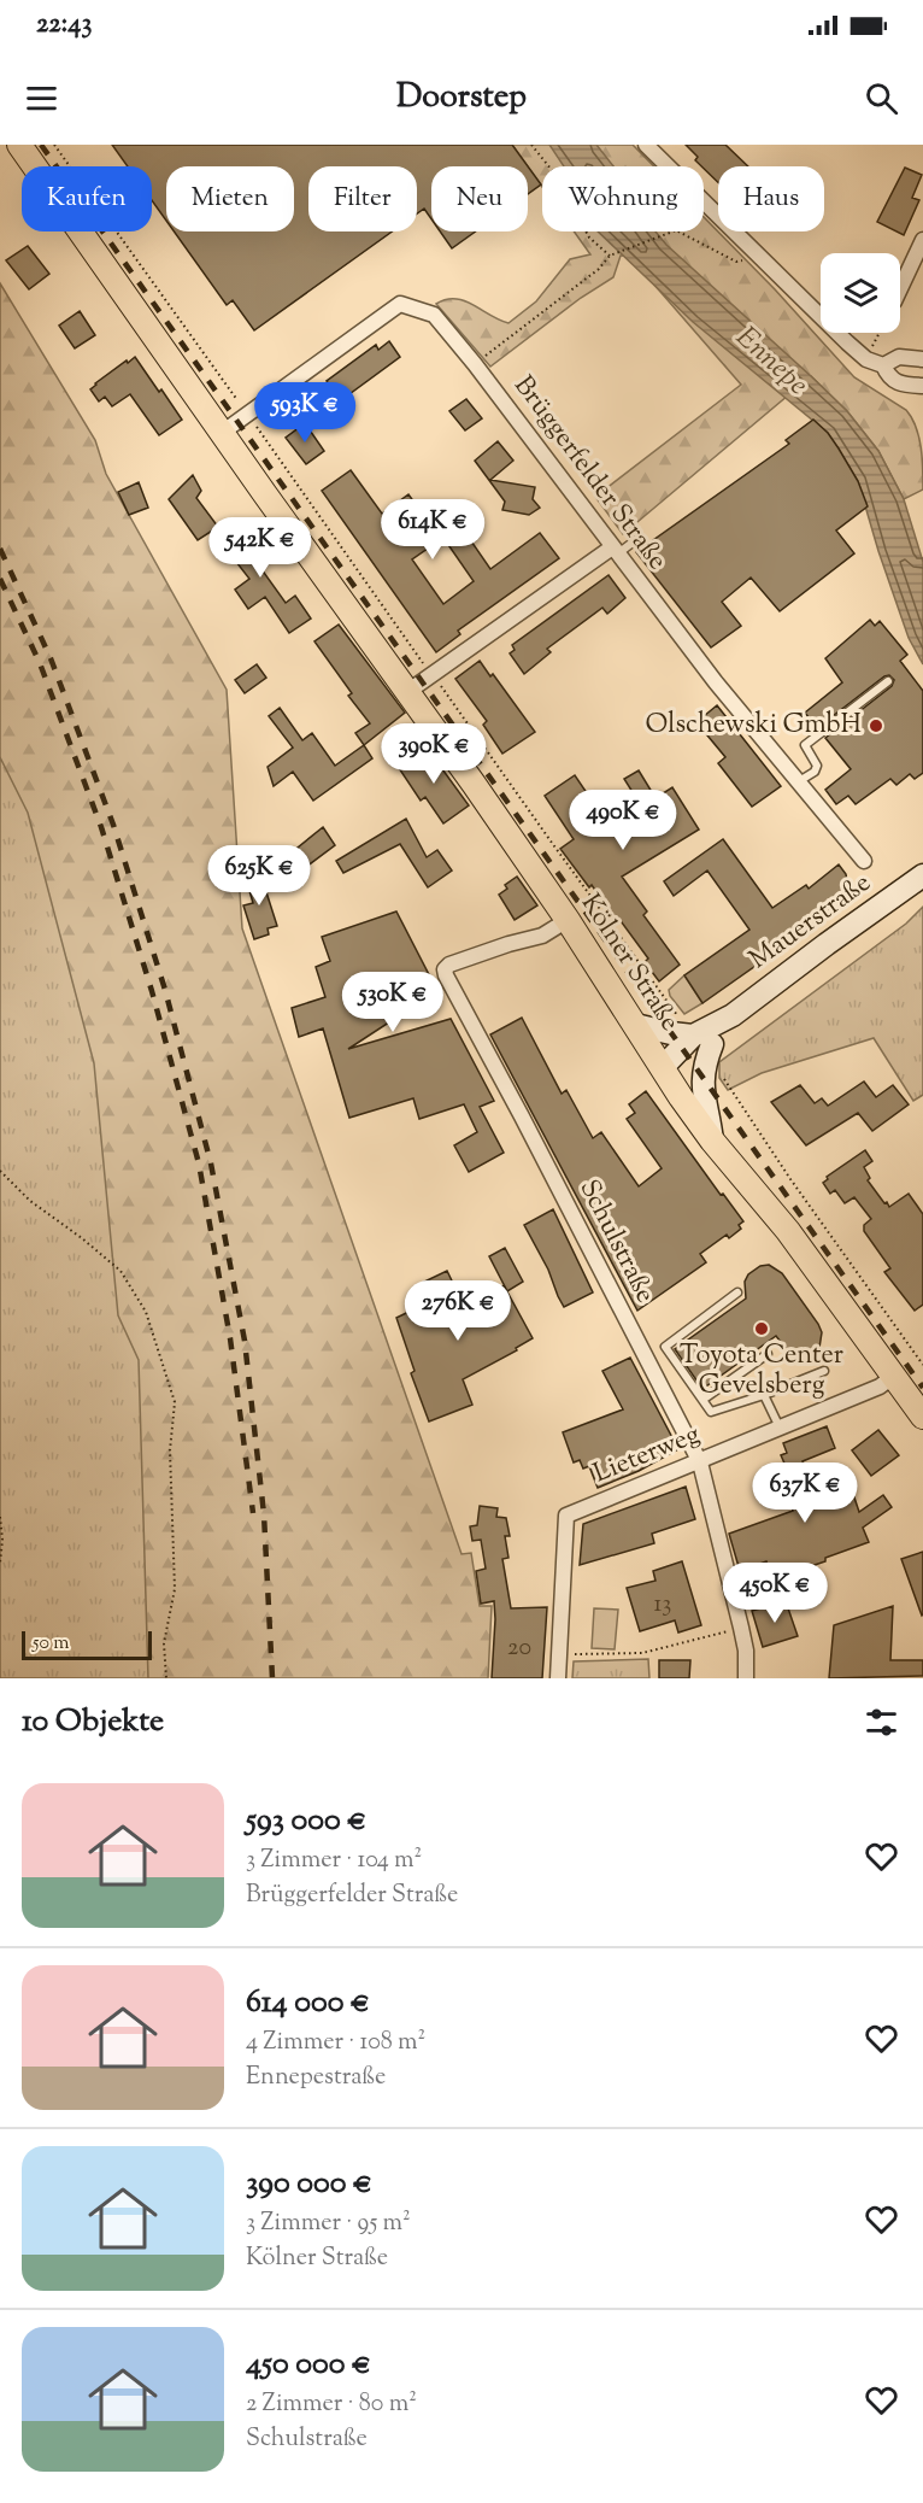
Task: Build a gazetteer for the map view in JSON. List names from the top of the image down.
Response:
{
  "streets": {
    "main road": ["Mauerstraße", "Kölner Straße"],
    "street": ["Brüggerfelder Straße", "Schulstraße", "Lieterweg"]
  },
  "crossings": [
    ["Brüggerfelder Straße", "Kölner Straße"],
    ["Mauerstraße", "Kölner Straße"],
    ["Kölner Straße", "Schulstraße"],
    ["Kölner Straße", "Lieterweg"],
    ["Schulstraße", "Lieterweg"]
  ],
  "water": ["Ennepe"],
  "places": ["Olschewski GmbH", "Toyota Center Gevelsberg"],
  "house_numbers": ["13", "20"],
  "scale_bar": "50 m",
  "page": {
    "status": "22:43",
    "header": "Doorstep",
    "chip": [
      "Kaufen",
      "Mieten",
      "Filter",
      "Neu",
      "Wohnung",
      "Haus"
    ],
    "price": [
      "593K €",
      "614K €",
      "542K €",
      "390K €",
      "490K €",
      "625K €",
      "530K €",
      "276K €",
      "637K €",
      "450K €"
    ],
    "scale": "50 m",
    "heading": "10 Objekte",
    "list": [
      {
        "name": "593 000 €",
        "note": "3 Zimmer · 104 m² · Brüggerfelder Straße"
      },
      {
        "name": "614 000 €",
        "note": "4 Zimmer · 108 m² · Ennepestraße"
      },
      {
        "name": "390 000 €",
        "note": "3 Zimmer · 95 m² · Kölner Straße"
      },
      {
        "name": "450 000 €",
        "note": "2 Zimmer · 80 m² · Schulstraße"
      }
    ]
  }
}
